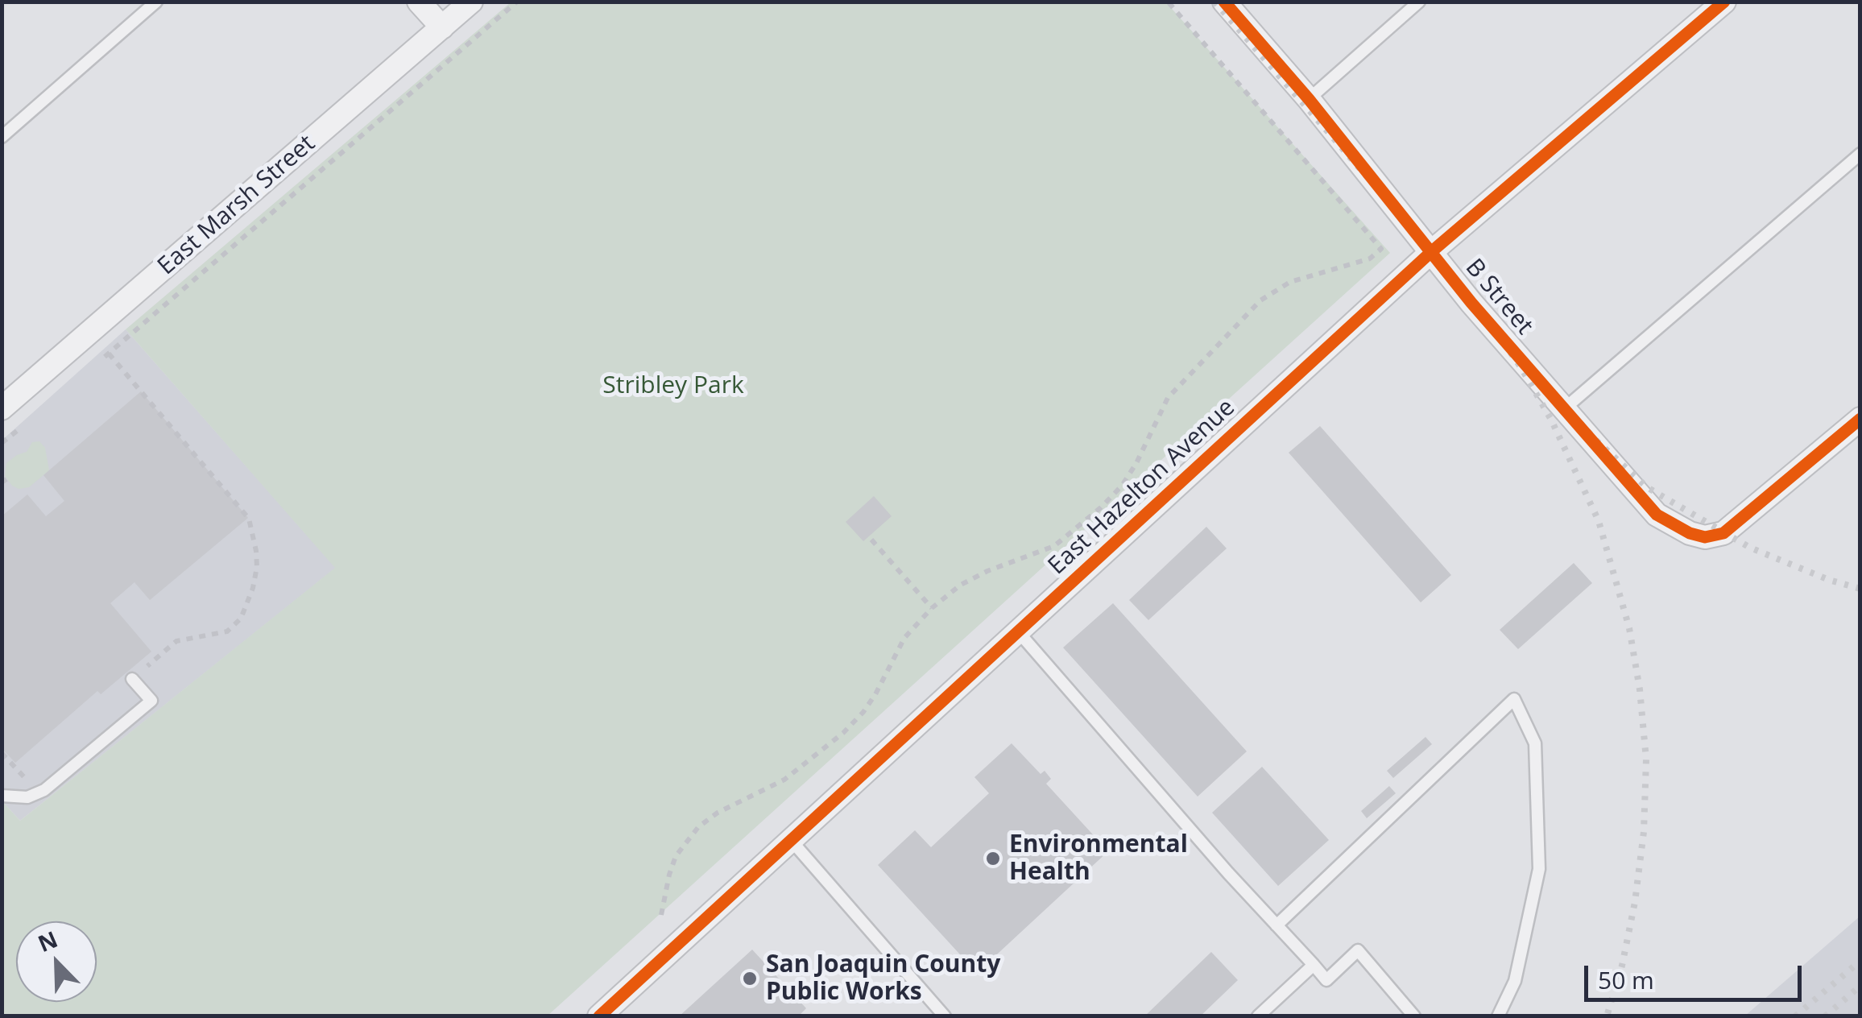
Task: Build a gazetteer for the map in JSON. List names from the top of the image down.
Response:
{
  "streets": {
    "street": ["East Marsh Street", "B Street", "East Hazelton Avenue"]
  },
  "crossings": [
    ["B Street", "East Hazelton Avenue"]
  ],
  "parks": ["Stribley Park"],
  "places": ["Environmental Health", "San Joaquin County Public Works"],
  "scale_bar": "50 m",
  "north": "top left"
}
